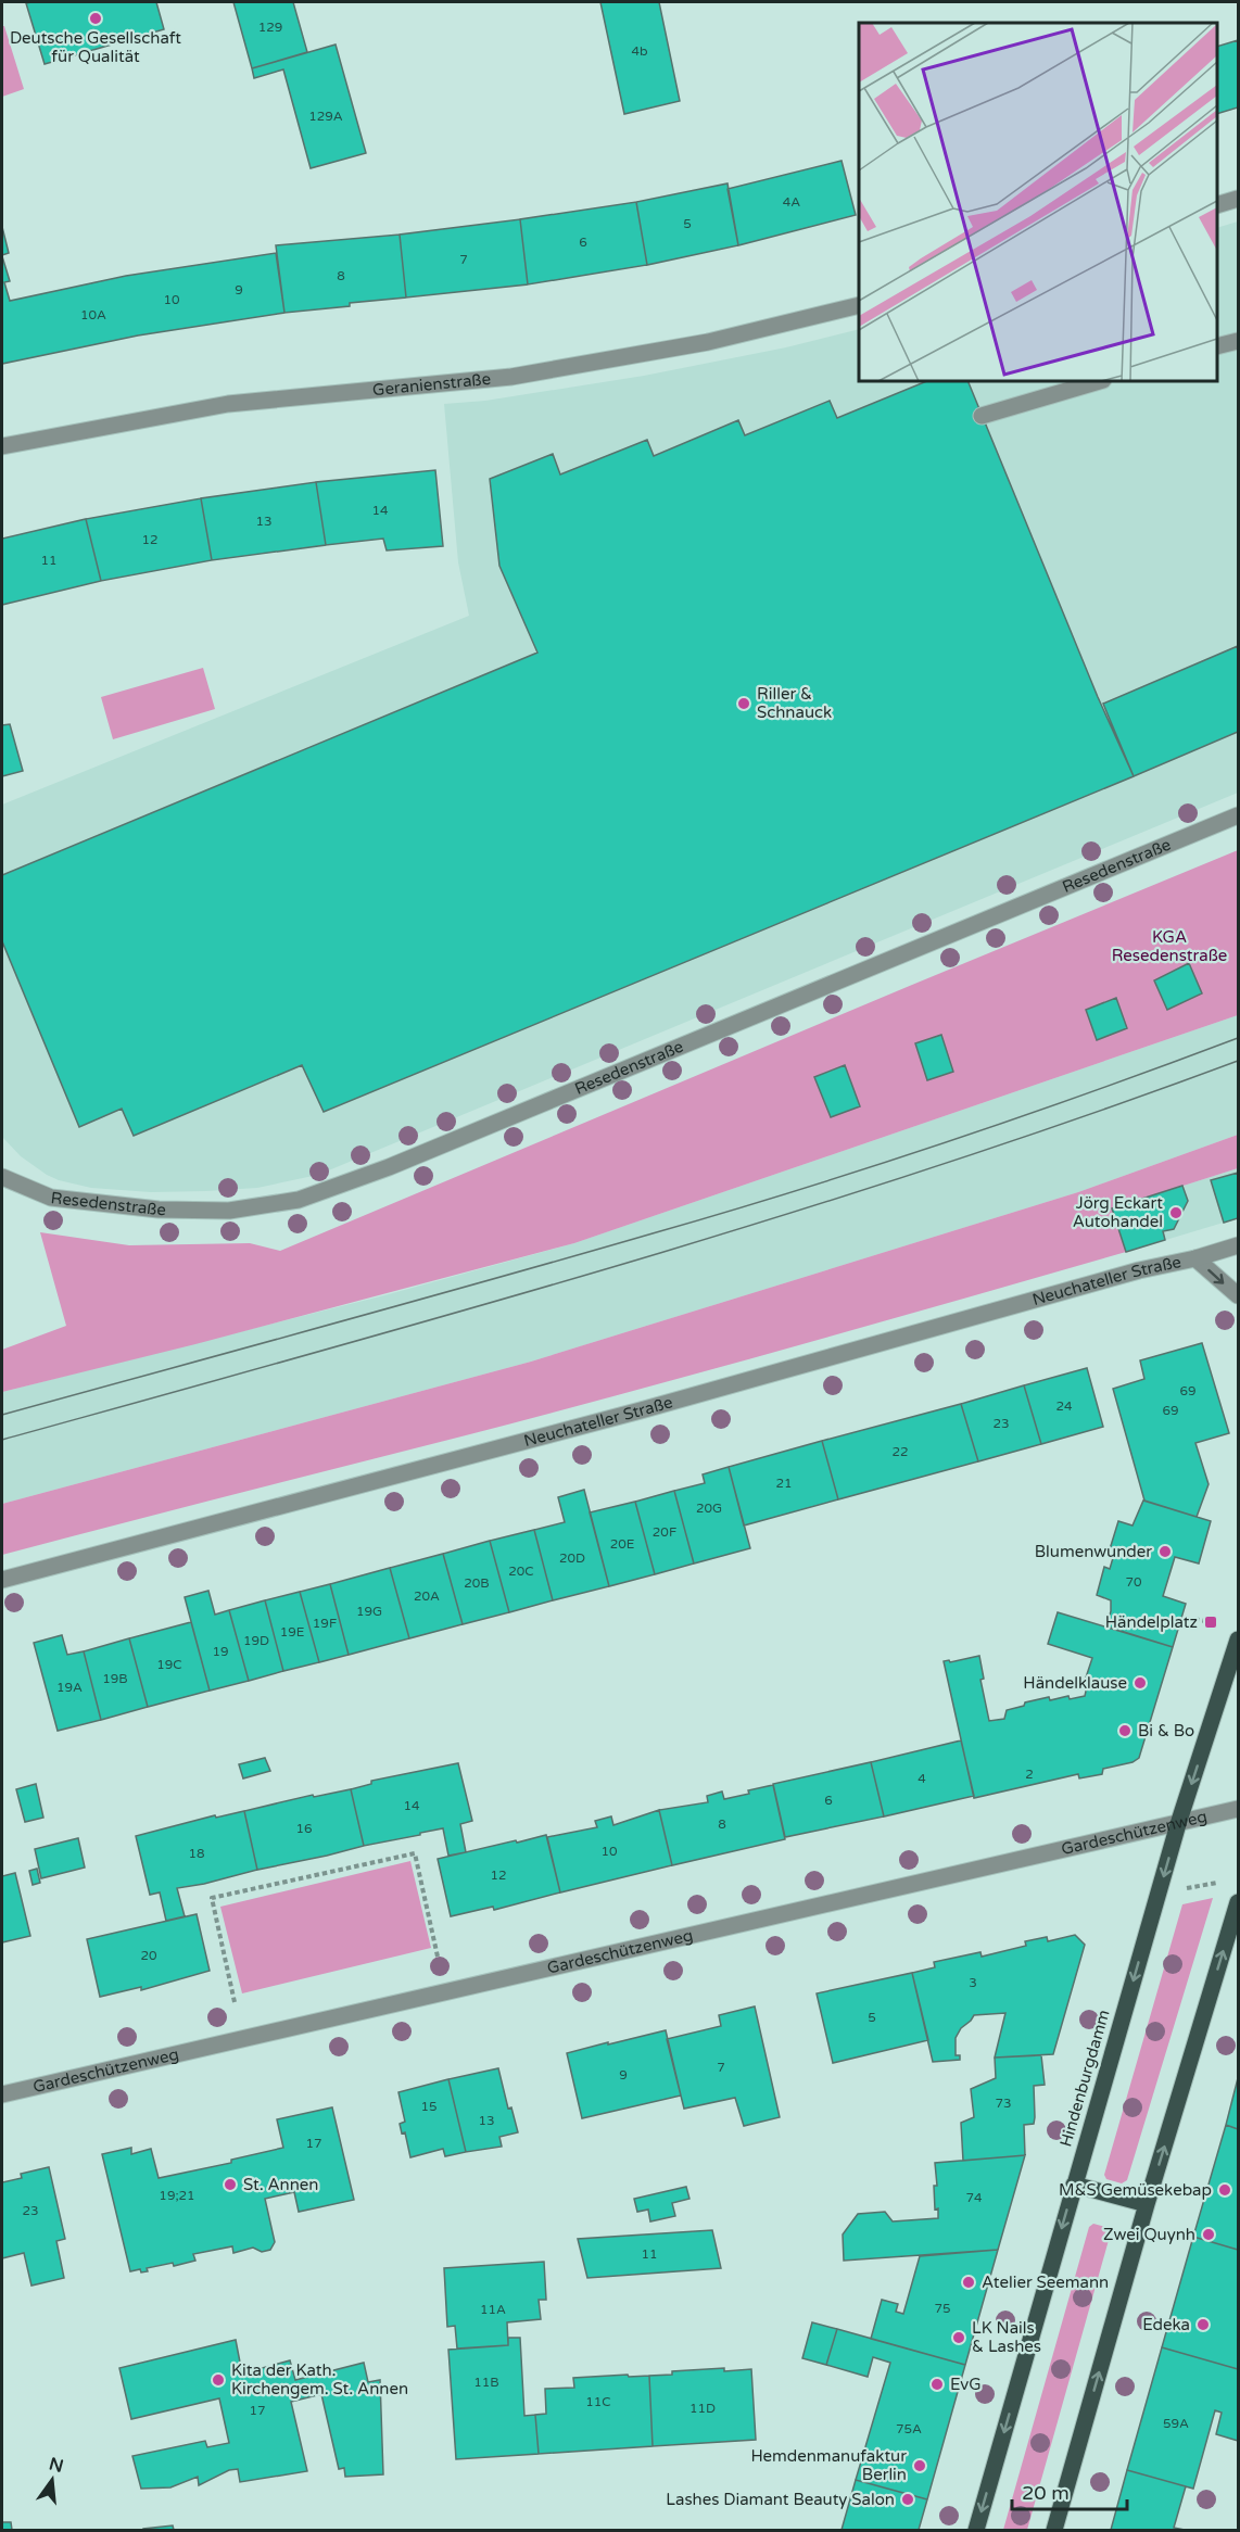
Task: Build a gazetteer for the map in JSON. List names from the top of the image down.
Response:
{
  "streets": {
    "main road": ["Hindenburgdamm"],
    "street": [
      "Geranienstraße",
      "Resedenstraße",
      "Neuchateller Straße",
      "Gardeschützenweg"
    ]
  },
  "crossings": [
    ["Gardeschützenweg", "Hindenburgdamm"]
  ],
  "parks": ["KGA Resedenstraße"],
  "places": {
    "other": [
      "Deutsche Gesellschaft für Qualität",
      "Riller & Schnauck",
      "Jörg Eckart Autohandel",
      "Blumenwunder",
      "Händelklause",
      "Bi & Bo",
      "St. Annen",
      "M&S Gemüsekebap",
      "Zwei Quynh",
      "Atelier Seemann",
      "Edeka",
      "LK Nails & Lashes",
      "Kita der Kath. Kirchengem. St. Annen",
      "EvG",
      "Hemdenmanufaktur Berlin",
      "Lashes Diamant Beauty Salon"
    ],
    "transit": ["Händelplatz"]
  },
  "house_numbers": [
    "129",
    "4b",
    "129A",
    "4A",
    "5",
    "6",
    "7",
    "8",
    "9",
    "10",
    "10A",
    "14",
    "13",
    "12",
    "11",
    "69",
    "24",
    "69",
    "23",
    "22",
    "21",
    "20G",
    "20F",
    "20E",
    "20D",
    "20C",
    "70",
    "20B",
    "20A",
    "19G",
    "19F",
    "19E",
    "19D",
    "19",
    "19C",
    "19B",
    "19A",
    "2",
    "4",
    "6",
    "14",
    "8",
    "16",
    "10",
    "18",
    "12",
    "20",
    "3",
    "5",
    "7",
    "9",
    "73",
    "15",
    "13",
    "17",
    "19;21",
    "74",
    "23",
    "11",
    "75",
    "11A",
    "11B",
    "11C",
    "11D",
    "17",
    "59A",
    "75A"
  ],
  "scale_bar": "20 m",
  "north": "top"
}
